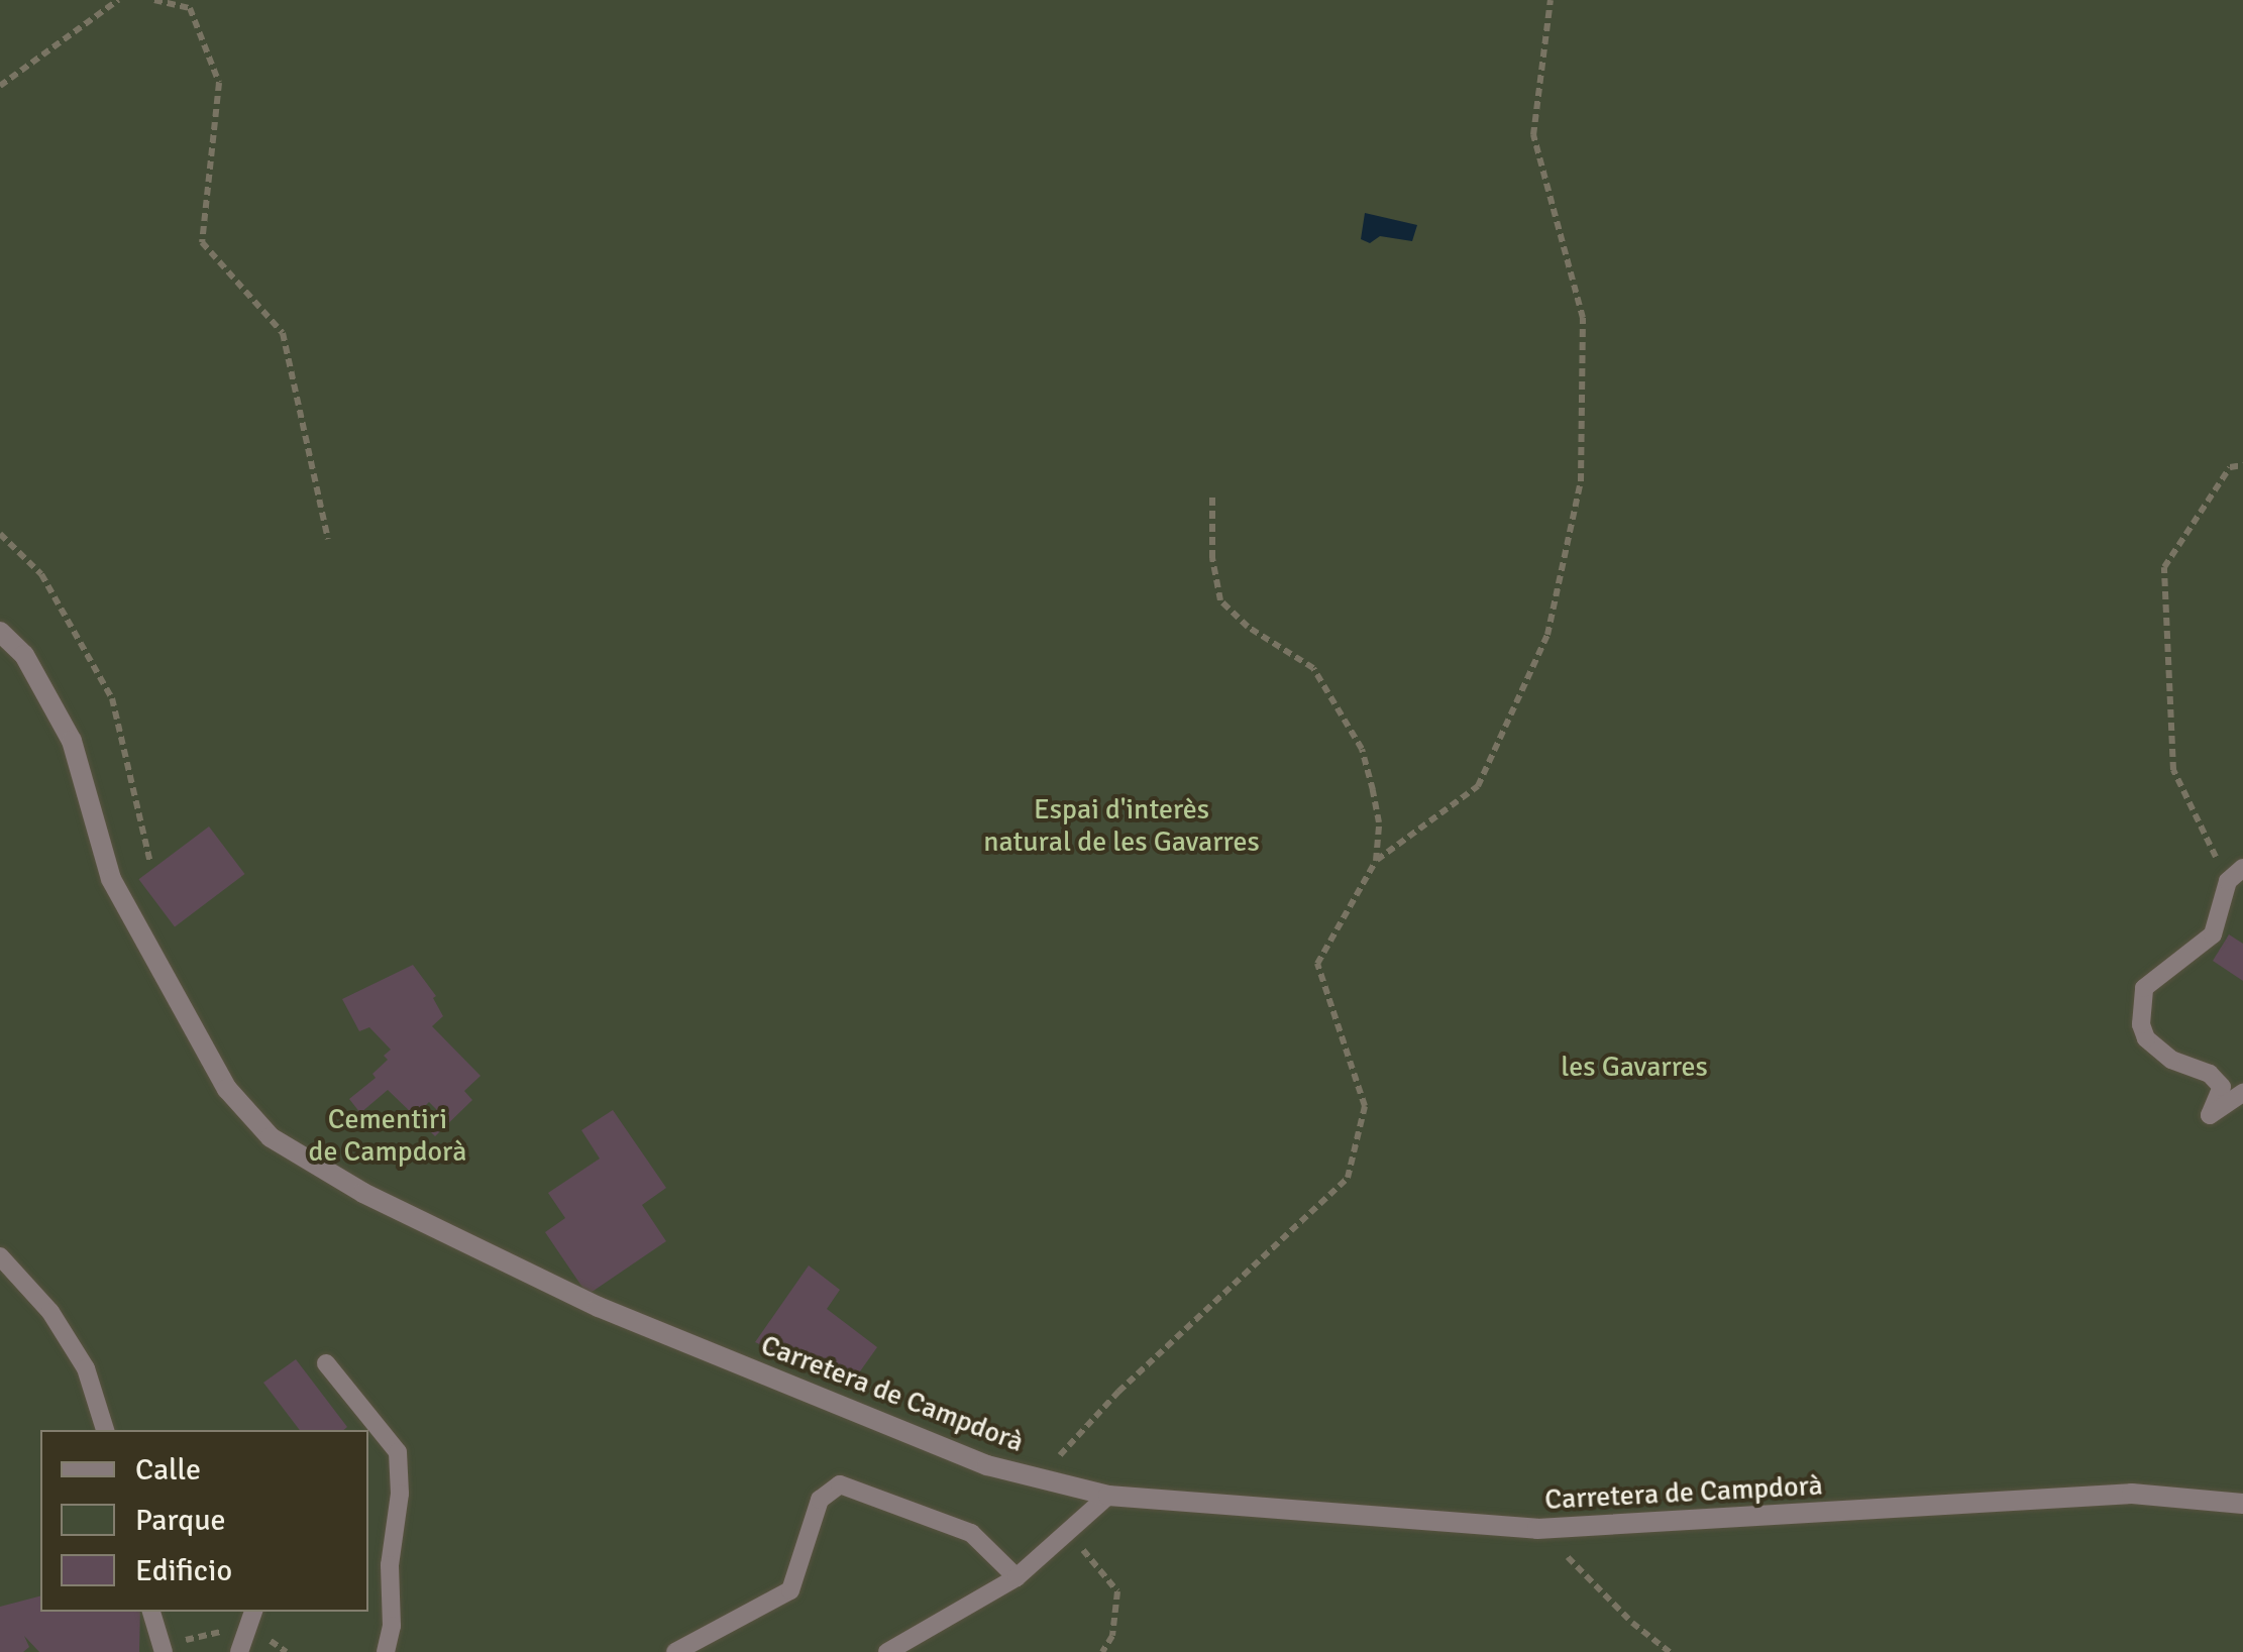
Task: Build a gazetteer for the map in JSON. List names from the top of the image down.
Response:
{
  "streets": {
    "street": ["Carretera de Campdorà"]
  },
  "parks": ["Espai d'interès natural de les Gavarres", "les Gavarres", "Cementiri de Campdorà"],
  "legend": ["Calle", "Parque", "Edificio"]
}
